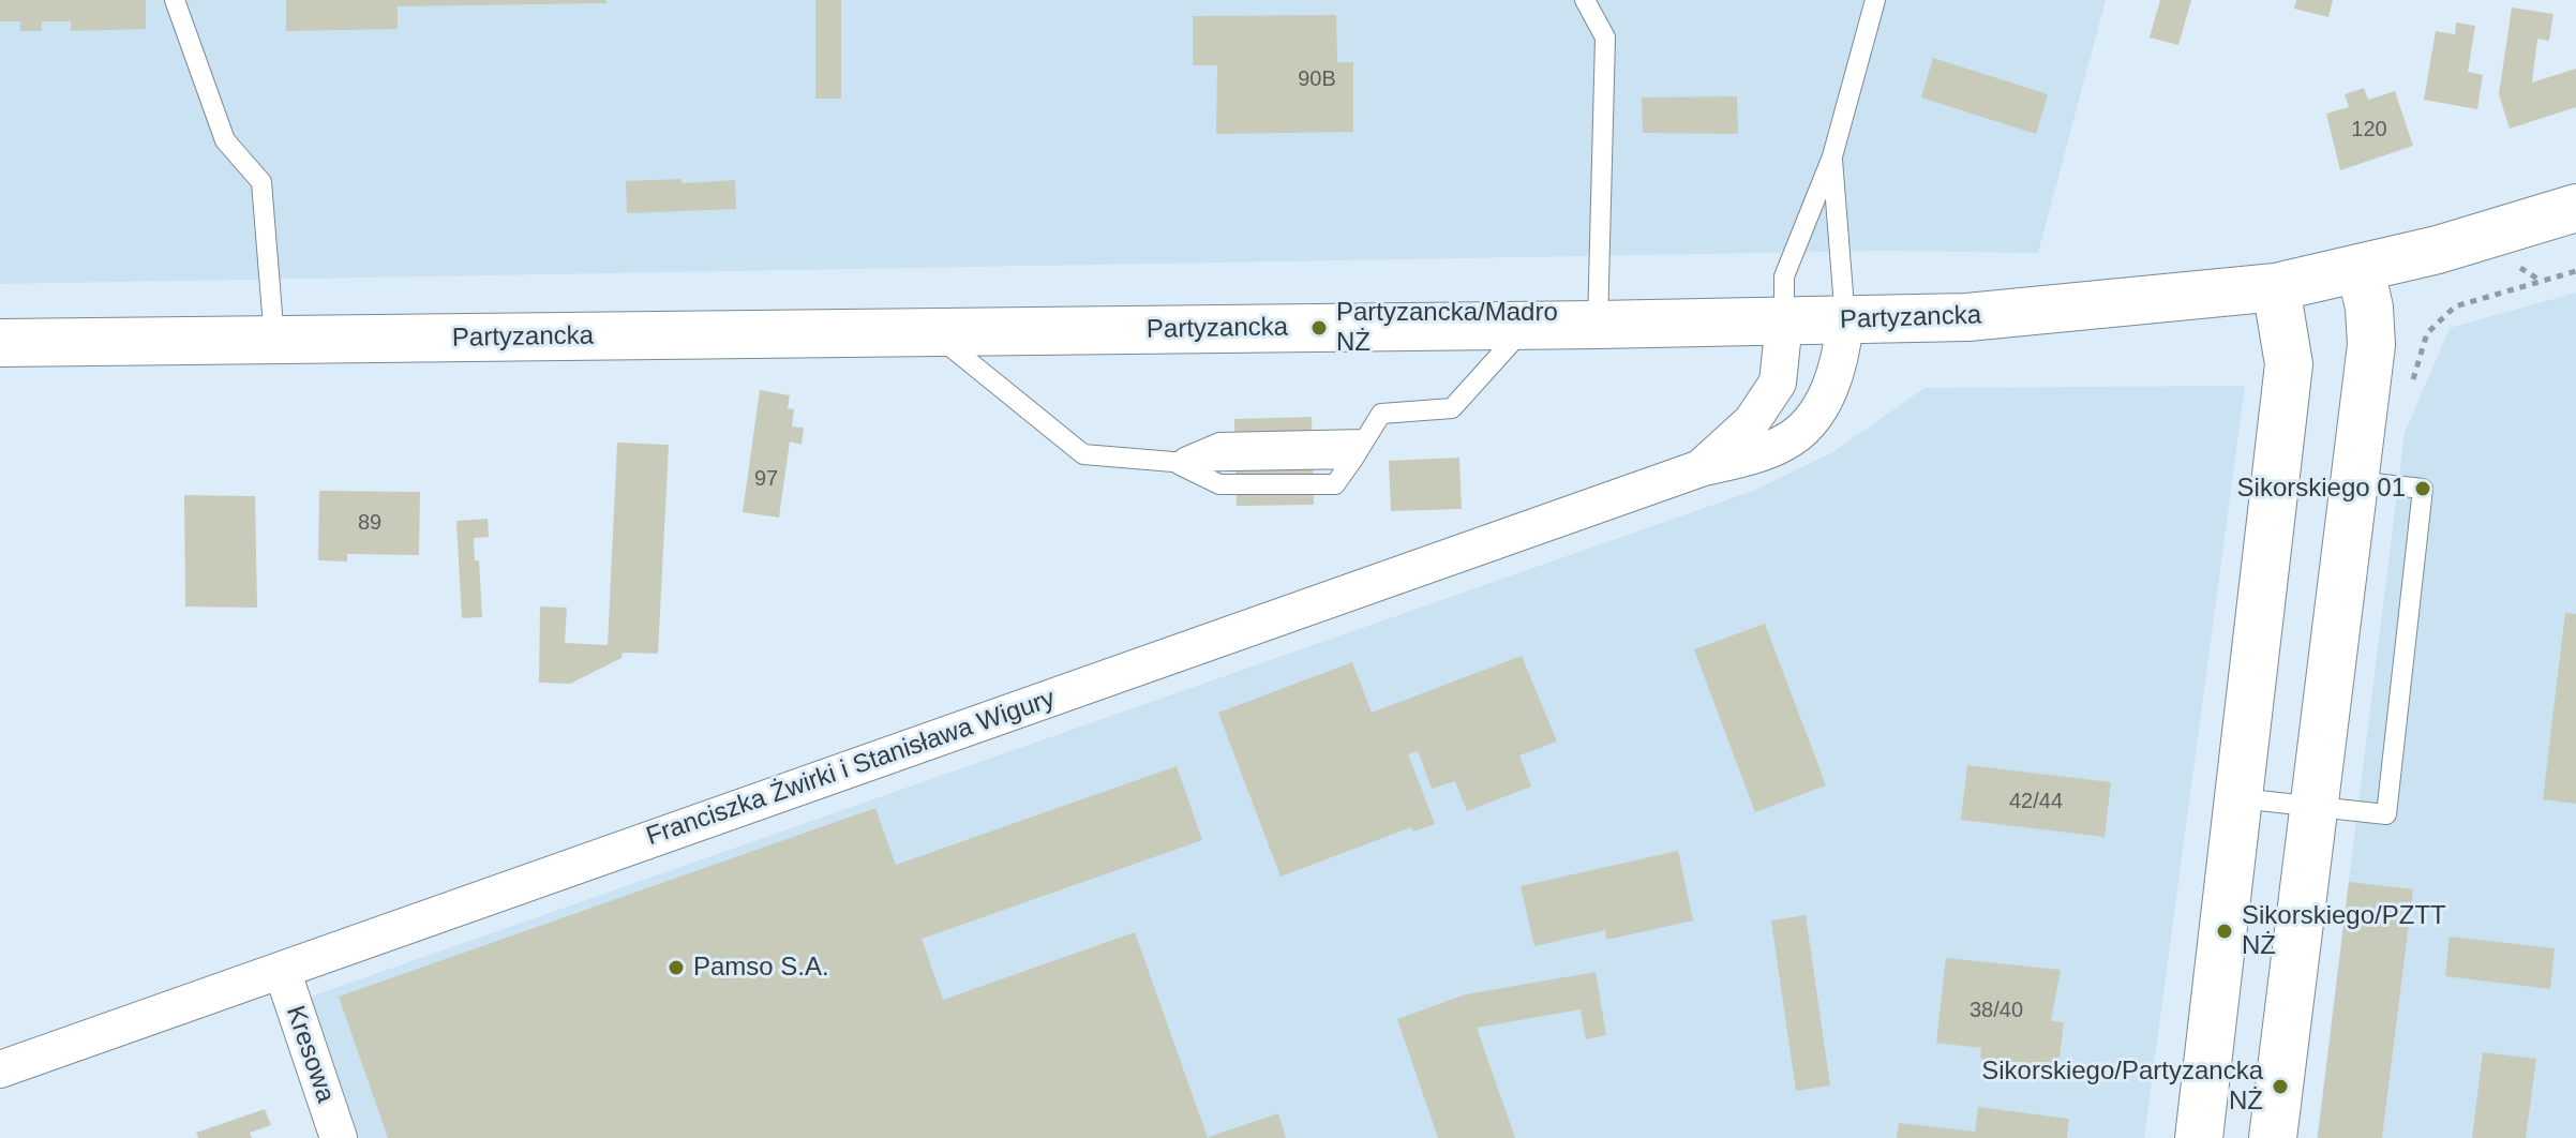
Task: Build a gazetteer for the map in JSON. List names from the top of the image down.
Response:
{
  "streets": {
    "main road": ["Partyzancka"],
    "street": ["Franciszka Żwirki i Stanisława Wigury", "Kresowa"]
  },
  "crossings": [
    ["Partyzancka", "Franciszka Żwirki i Stanisława Wigury"],
    ["Franciszka Żwirki i Stanisława Wigury", "Kresowa"]
  ],
  "places": [
    "Partyzancka/Madro NŻ",
    "Sikorskiego 01",
    "Sikorskiego/PZTT NŻ",
    "Pamso S.A.",
    "Sikorskiego/Partyzancka NŻ"
  ],
  "house_numbers": [
    "90B",
    "120",
    "97",
    "89",
    "42/44",
    "38/40"
  ]
}
